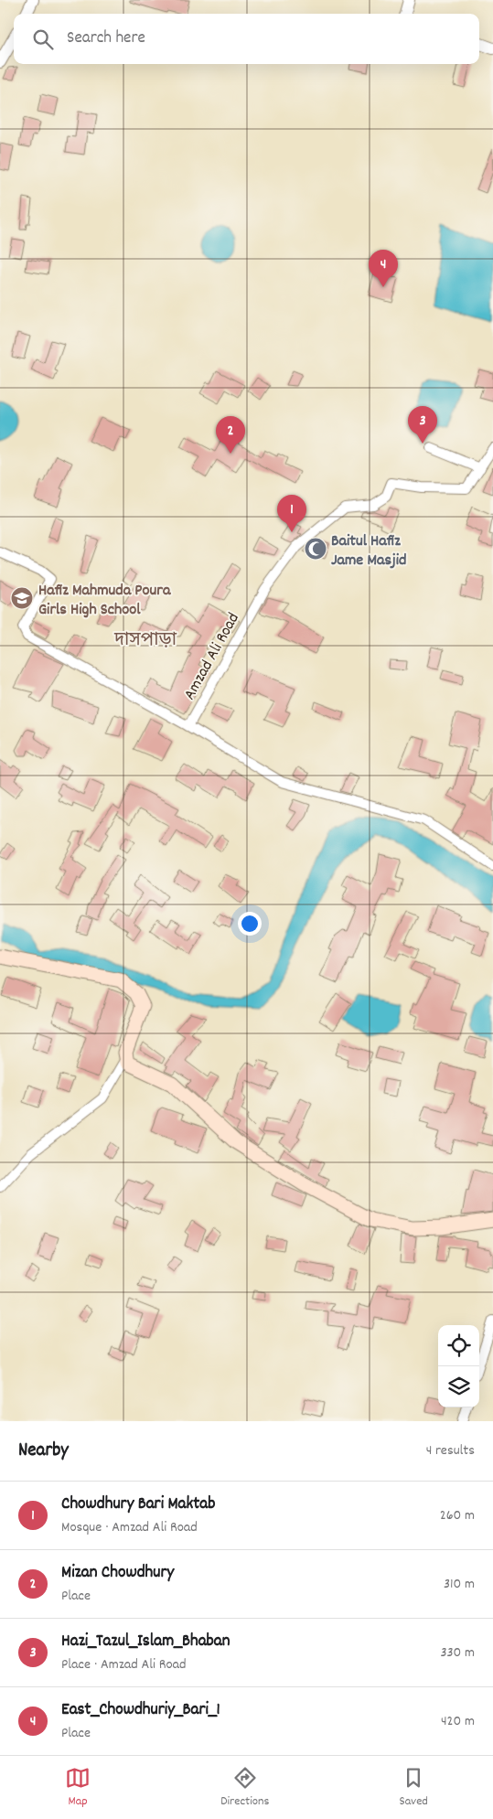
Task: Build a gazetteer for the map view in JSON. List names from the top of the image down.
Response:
{
  "streets": {
    "street": ["Amzad Ali Road"]
  },
  "districts": ["দাসপাড়া"],
  "places": {
    "mosque": ["Baitul Hafiz Jame Masjid"],
    "school or university": ["Hafiz Mahmuda Poura Girls High School"]
  },
  "page": {
    "search": "Search here",
    "pins": [
      "4",
      "3",
      "2",
      "1"
    ],
    "heading": ["Nearby", "4 results"],
    "list": [
      {
        "mark": "1",
        "name": "Chowdhury Bari Maktab",
        "note": "Mosque · Amzad Ali Road",
        "value": "260 m"
      },
      {
        "mark": "2",
        "name": "Mizan Chowdhury",
        "note": "Place",
        "value": "310 m"
      },
      {
        "mark": "3",
        "name": "Hazi_Tazul_Islam_Bhaban",
        "note": "Place · Amzad Ali Road",
        "value": "330 m"
      },
      {
        "mark": "4",
        "name": "East_Chowdhuriy_Bari_1",
        "note": "Place",
        "value": "420 m"
      }
    ],
    "nav": ["Map", "Directions", "Saved"]
  }
}
